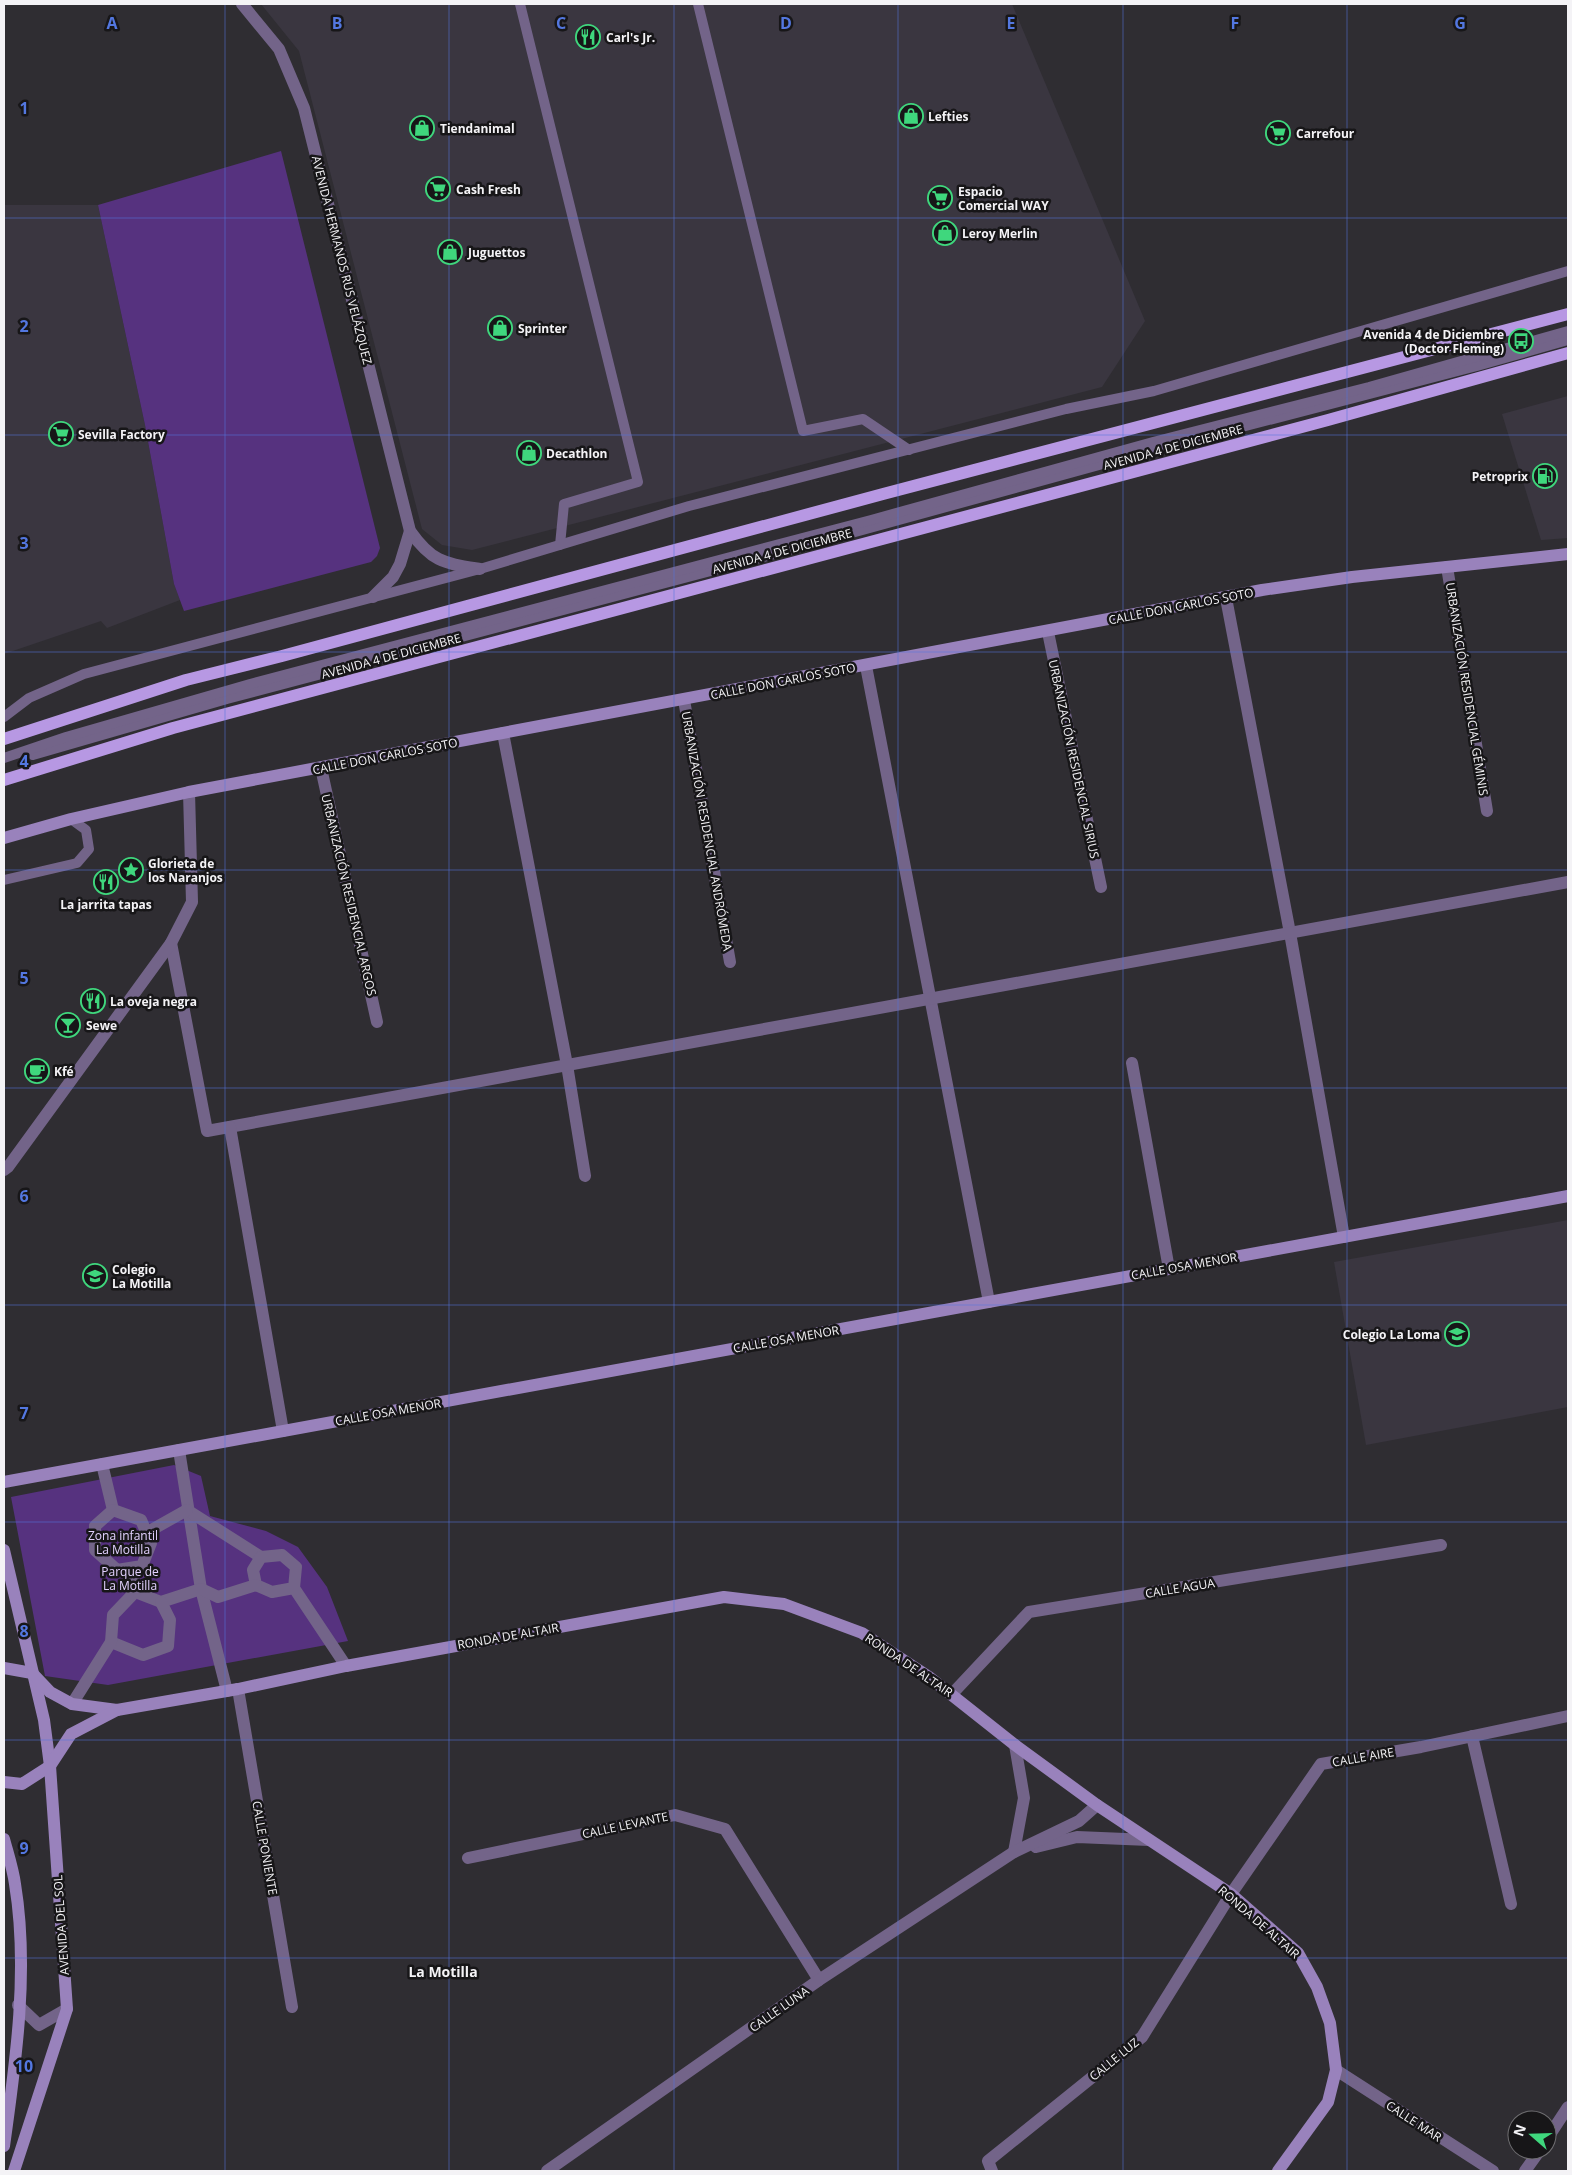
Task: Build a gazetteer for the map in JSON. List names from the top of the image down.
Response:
{
  "streets": {
    "main road": ["AVENIDA 4 DE DICIEMBRE"],
    "street": [
      "AVENIDA HERMANOS RUS VELÁZQUEZ",
      "CALLE DON CARLOS SOTO",
      "URBANIZACIÓN RESIDENCIAL GÉMINIS",
      "URBANIZACIÓN RESIDENCIAL SIRIUS",
      "URBANIZACIÓN RESIDENCIAL ANDRÓMEDA",
      "URBANIZACIÓN RESIDENCIAL ARGOS",
      "CALLE OSA MENOR",
      "CALLE AGUA",
      "RONDA DE ALTAIR",
      "CALLE AIRE",
      "CALLE LEVANTE",
      "CALLE PONIENTE",
      "AVENIDA DEL SOL",
      "CALLE LUNA",
      "CALLE LUZ",
      "CALLE MAR"
    ]
  },
  "crossings": [
    ["CALLE DON CARLOS SOTO", "URBANIZACIÓN RESIDENCIAL GÉMINIS"],
    ["CALLE DON CARLOS SOTO", "URBANIZACIÓN RESIDENCIAL SIRIUS"],
    ["CALLE DON CARLOS SOTO", "URBANIZACIÓN RESIDENCIAL ANDRÓMEDA"],
    ["CALLE DON CARLOS SOTO", "URBANIZACIÓN RESIDENCIAL ARGOS"],
    ["CALLE OSA MENOR", "CALLE PONIENTE"],
    ["CALLE AGUA", "RONDA DE ALTAIR"],
    ["RONDA DE ALTAIR", "CALLE AIRE"],
    ["RONDA DE ALTAIR", "CALLE PONIENTE"],
    ["RONDA DE ALTAIR", "AVENIDA DEL SOL"],
    ["RONDA DE ALTAIR", "CALLE LUNA"],
    ["RONDA DE ALTAIR", "CALLE LUZ"],
    ["RONDA DE ALTAIR", "CALLE MAR"],
    ["CALLE AIRE", "CALLE LUZ"],
    ["CALLE LEVANTE", "CALLE LUNA"]
  ],
  "districts": ["La Motilla"],
  "parks": ["Zona infantil La Motilla", "Parque de La Motilla"],
  "places": {
    "restaurant": ["Carl's Jr.", "La jarrita tapas", "La oveja negra"],
    "shop": [
      "Lefties",
      "Tiendanimal",
      "Leroy Merlin",
      "Juguettos",
      "Sprinter",
      "Decathlon"
    ],
    "supermarket": [
      "Carrefour",
      "Cash Fresh",
      "Espacio Comercial WAY",
      "Sevilla Factory"
    ],
    "bus stop": ["Avenida 4 de Diciembre (Doctor Fleming)"],
    "fuel station": ["Petroprix"],
    "place": ["Glorieta de los Naranjos"],
    "bar": ["Sewe"],
    "cafe": ["Kfé"],
    "school or university": ["Colegio La Motilla", "Colegio La Loma"]
  },
  "north": "left",
  "grid": {
    "columns": [
      "A",
      "B",
      "C",
      "D",
      "E",
      "F",
      "G"
    ],
    "rows": [
      "1",
      "2",
      "3",
      "4",
      "5",
      "6",
      "7",
      "8",
      "9",
      "10"
    ]
  }
}
